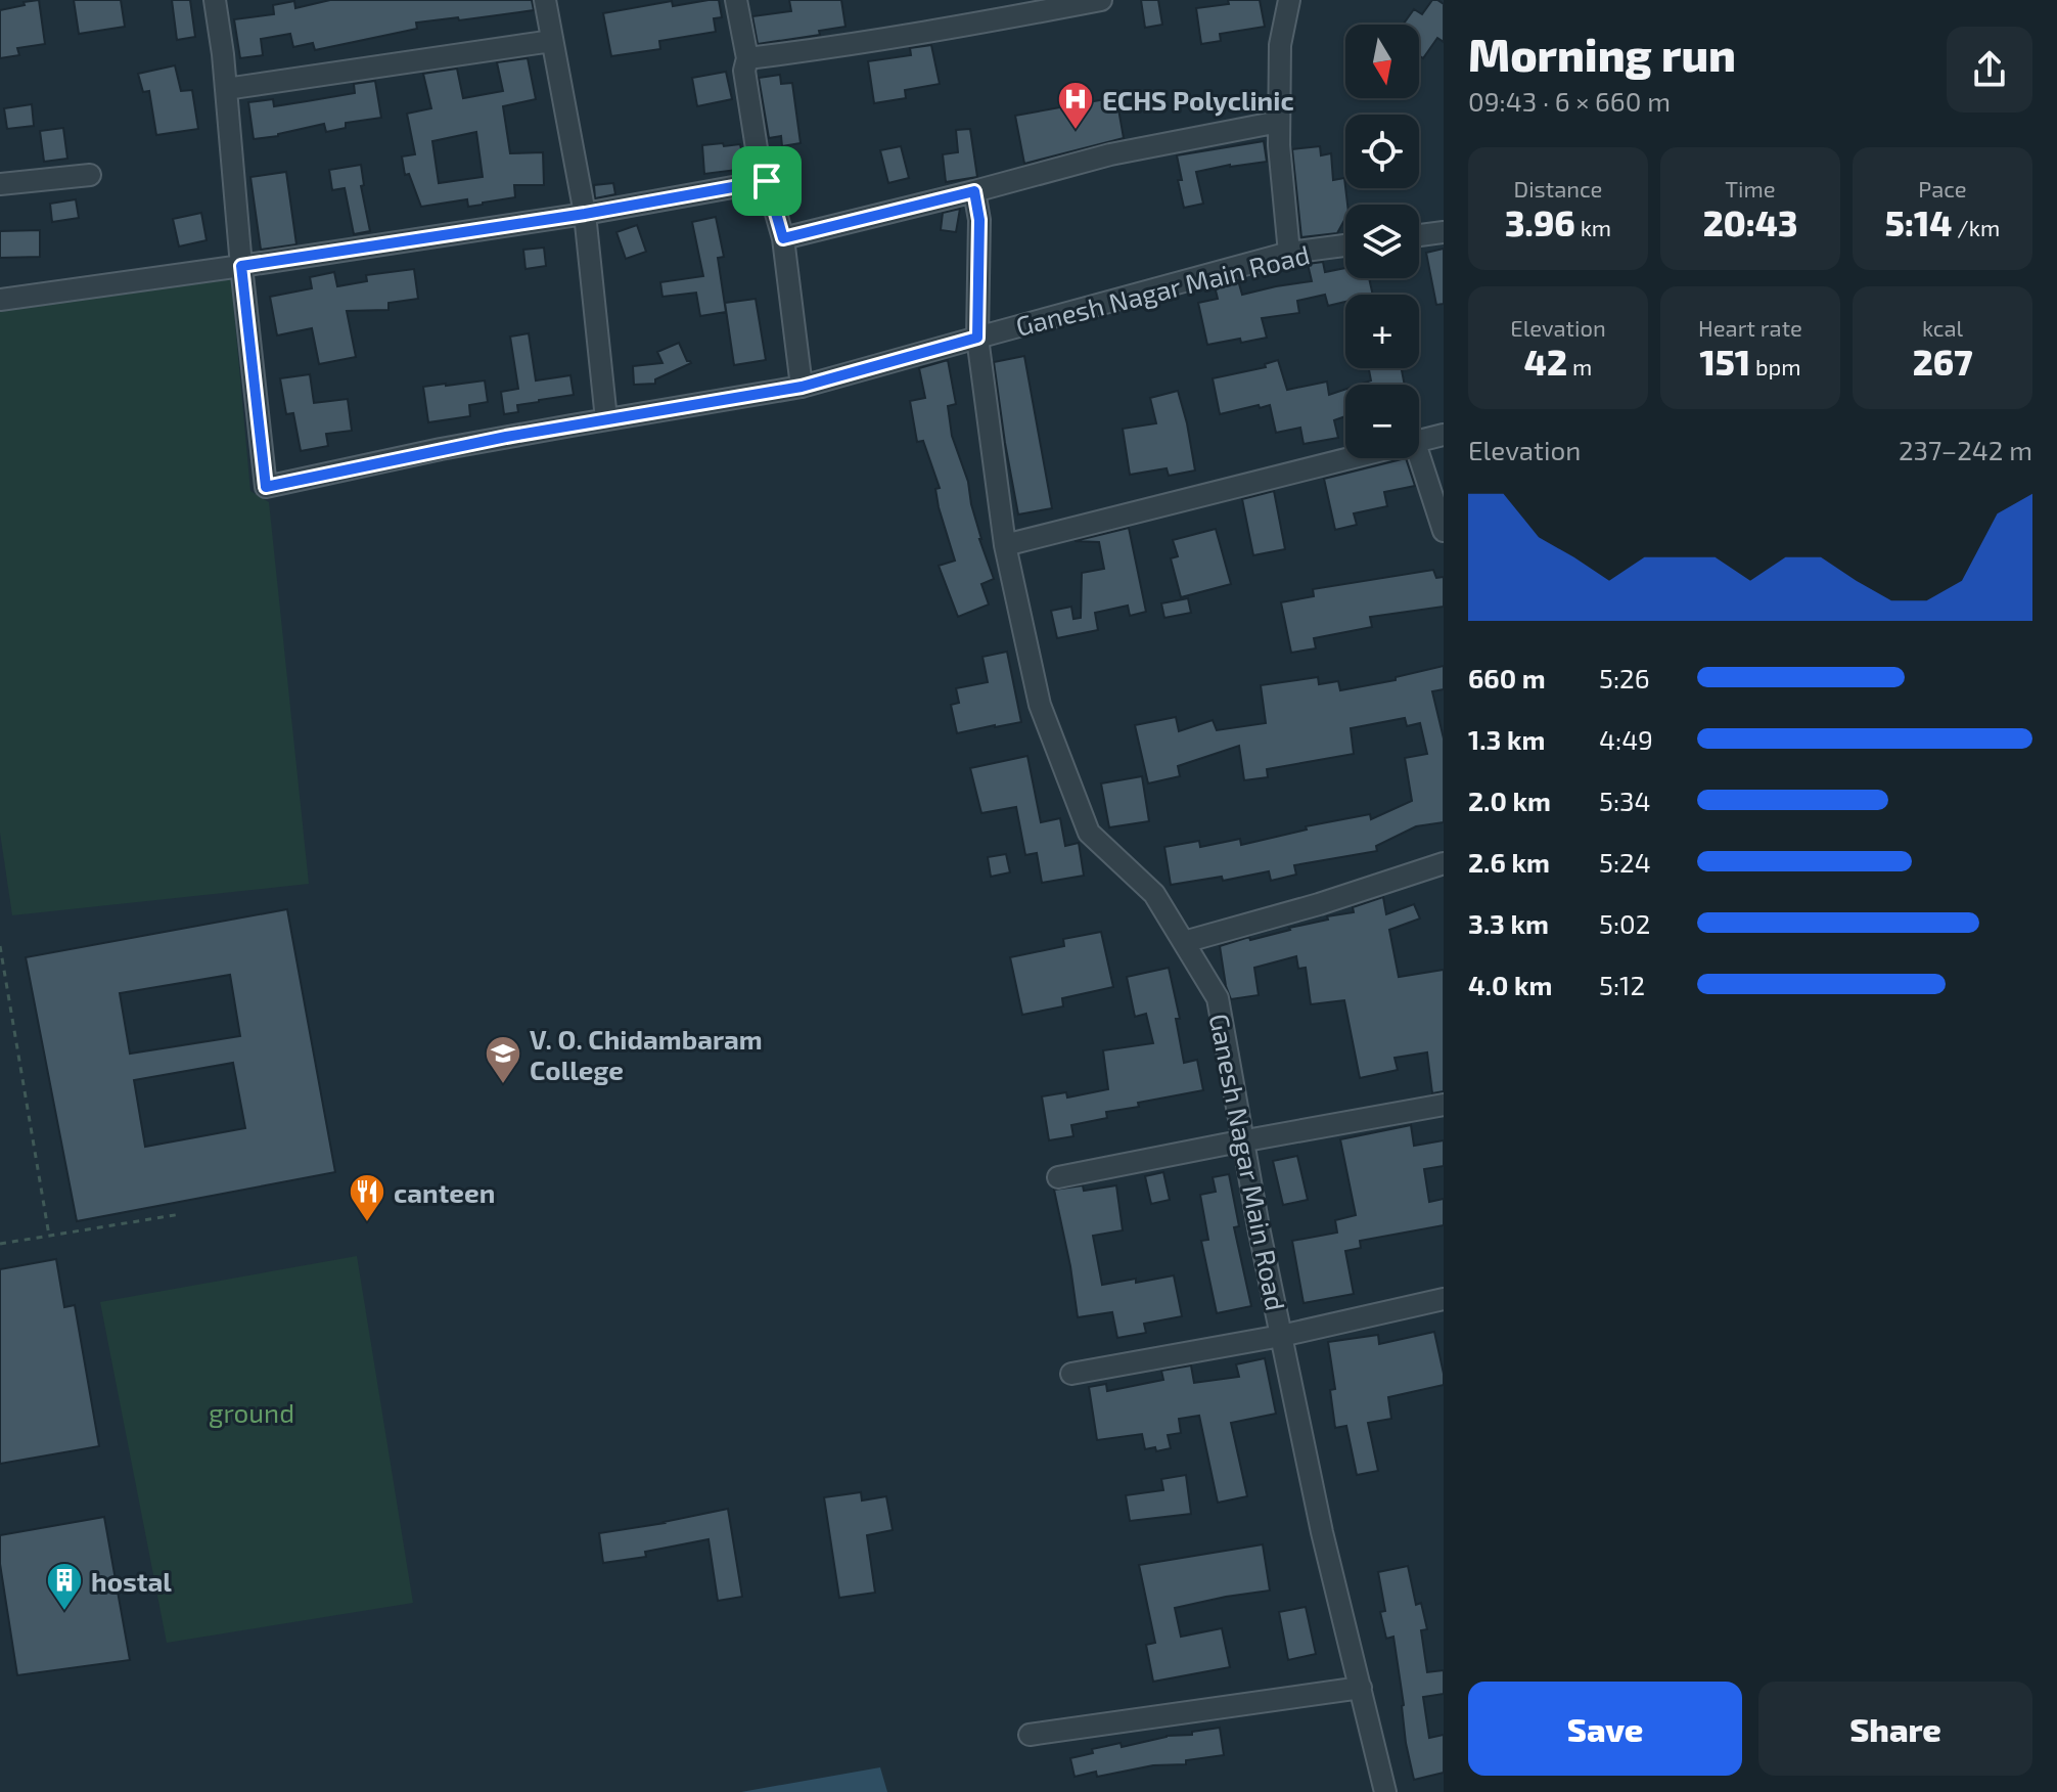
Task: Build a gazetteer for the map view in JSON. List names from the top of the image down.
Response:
{
  "streets": {
    "street": ["Ganesh Nagar Main Road"]
  },
  "parks": ["ground"],
  "places": {
    "hospital": ["ECHS Polyclinic"],
    "school or university": ["V. O. Chidambaram College"],
    "restaurant": ["canteen"],
    "building": ["hostal"]
  },
  "north": "bottom",
  "page": {
    "heading": ["Morning run", "09:43 · 6 × 660 m"],
    "map_buttons": ["+", "−"],
    "stats": [
      ["Distance", "3.96 km"],
      ["Time", "20:43"],
      ["Pace", "5:14 /km"],
      ["Elevation", "42 m"],
      ["Heart rate", "151 bpm"],
      ["kcal", "267"]
    ],
    "chart": ["Elevation", "237–242 m"],
    "list": [
      {
        "name": "660 m",
        "note": "5:26"
      },
      {
        "name": "1.3 km",
        "note": "4:49"
      },
      {
        "name": "2.0 km",
        "note": "5:34"
      },
      {
        "name": "2.6 km",
        "note": "5:24"
      },
      {
        "name": "3.3 km",
        "note": "5:02"
      },
      {
        "name": "4.0 km",
        "note": "5:12"
      }
    ],
    "buttons": ["Save", "Share"]
  }
}
